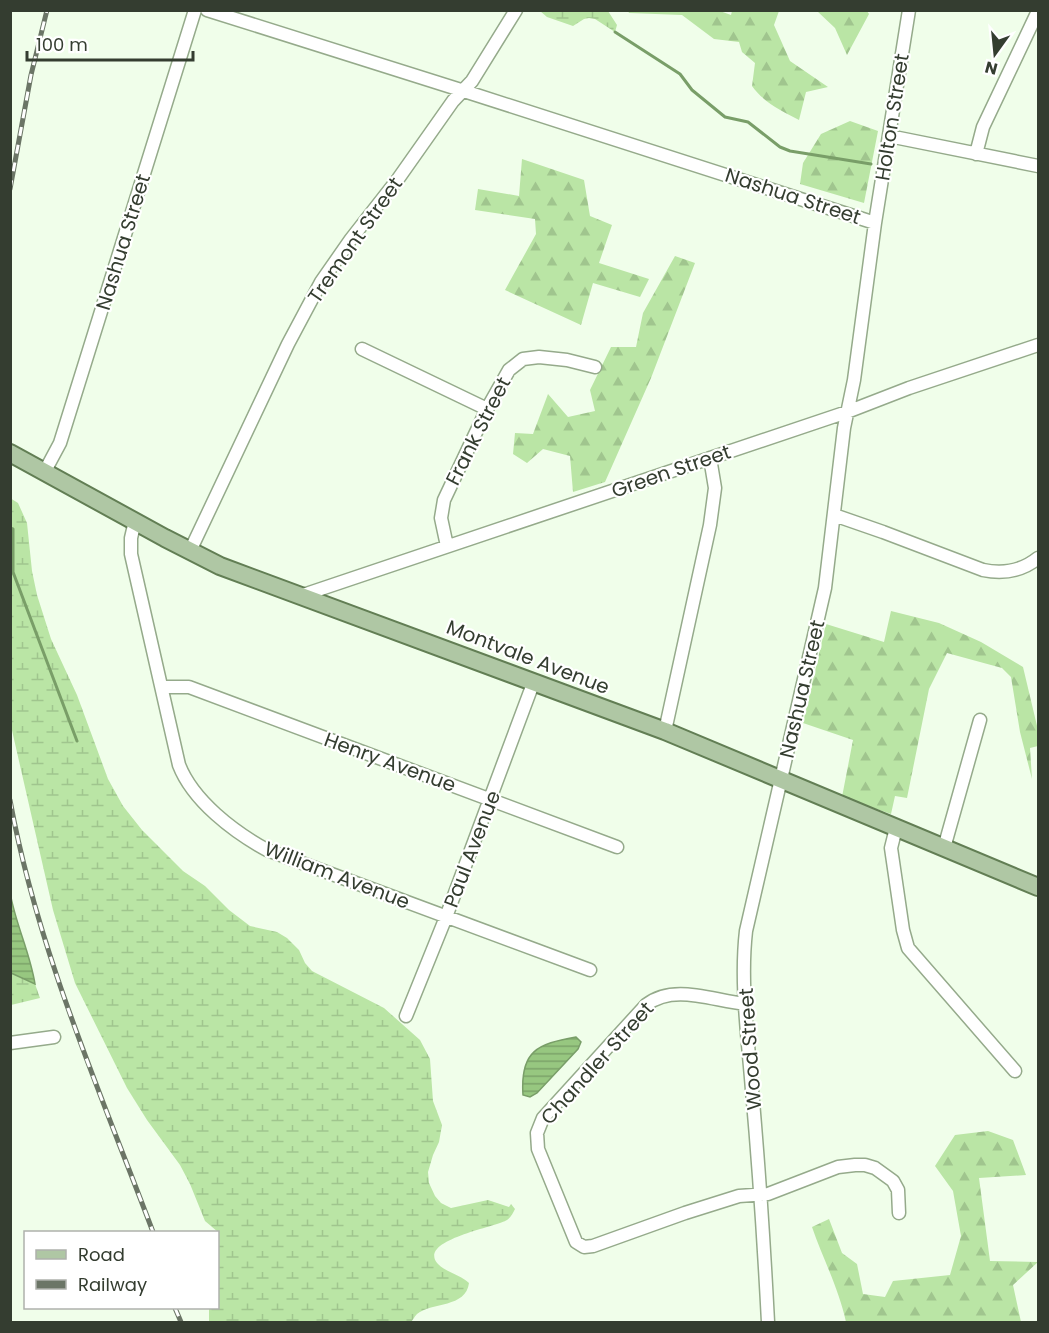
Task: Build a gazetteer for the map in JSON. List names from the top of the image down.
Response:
{
  "streets": {
    "main road": ["Montvale Avenue"],
    "street": [
      "Holton Street",
      "Nashua Street",
      "Tremont Street",
      "Frank Street",
      "Green Street",
      "Henry Avenue",
      "Paul Avenue",
      "William Avenue",
      "Wood Street",
      "Chandler Street"
    ]
  },
  "crossings": [
    ["Holton Street", "Nashua Street"],
    ["Nashua Street", "Tremont Street"],
    ["Nashua Street", "Green Street"],
    ["Nashua Street", "Montvale Avenue"],
    ["Nashua Street", "Wood Street"],
    ["Tremont Street", "Montvale Avenue"],
    ["Frank Street", "Green Street"],
    ["Green Street", "Montvale Avenue"],
    ["Montvale Avenue", "Paul Avenue"],
    ["Montvale Avenue", "William Avenue"],
    ["Montvale Avenue", "Wood Street"],
    ["Henry Avenue", "Paul Avenue"],
    ["Henry Avenue", "William Avenue"],
    ["Paul Avenue", "William Avenue"],
    ["Wood Street", "Chandler Street"]
  ],
  "legend": ["Road", "Railway"],
  "scale_bar": "100 m",
  "north": "bottom"
}
